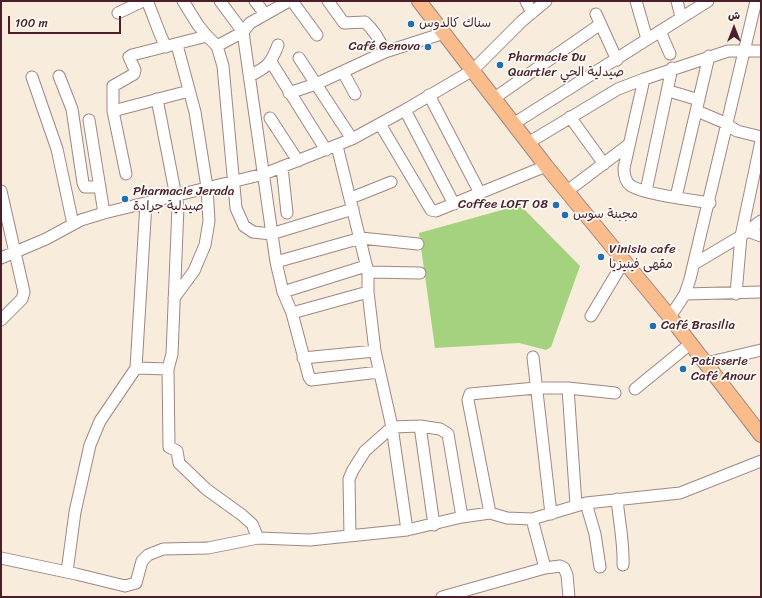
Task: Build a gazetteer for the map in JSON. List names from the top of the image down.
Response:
{
  "places": [
    "سناك كالدوس",
    "Café Genova",
    "Pharmacie Du Quartier صيدلية الحي",
    "Pharmacie Jerada صيدلية جرادة",
    "Coffee LOFT 08",
    "مجبنة سوس",
    "Vinisia cafe مقهى فينيزيا",
    "Café Brasilia",
    "Patisserie Café Anour"
  ],
  "scale_bar": "100 m",
  "north": "top"
}
